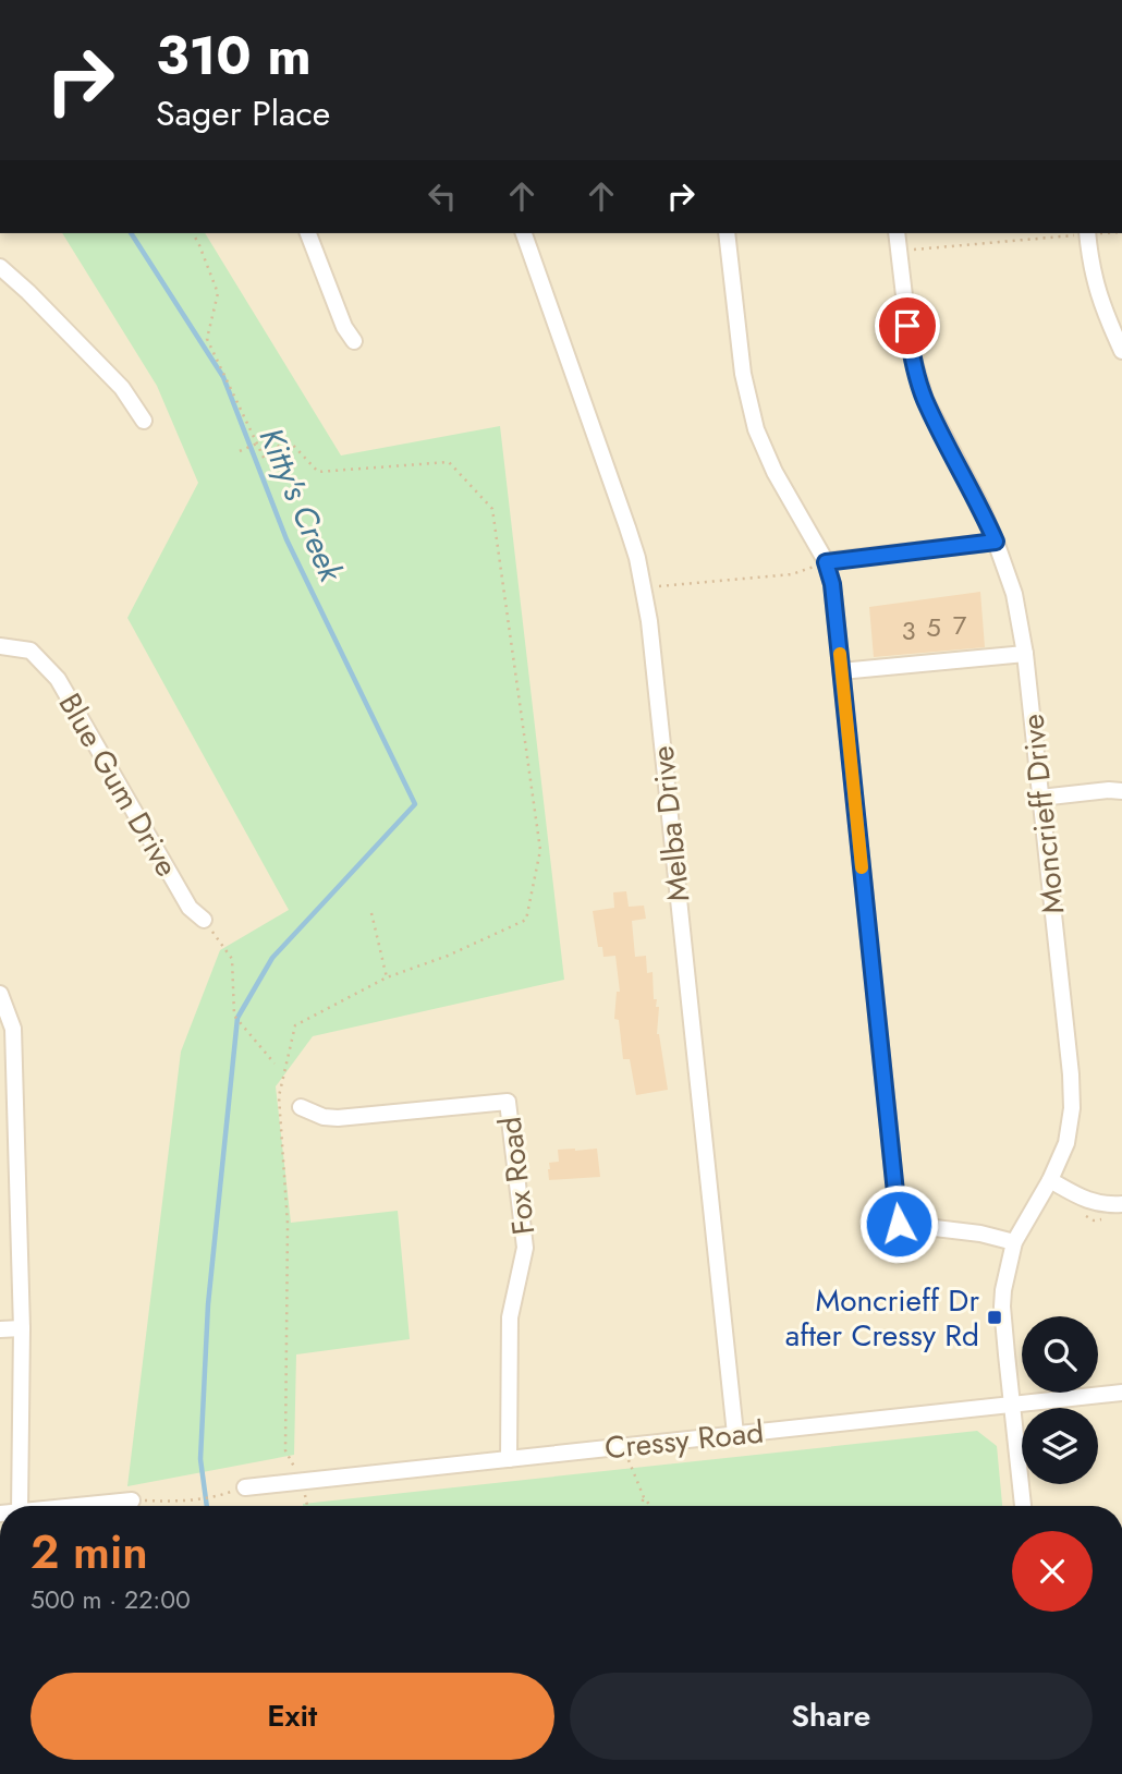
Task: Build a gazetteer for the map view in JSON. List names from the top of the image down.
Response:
{
  "streets": {
    "street": [
      "Blue Gum Drive",
      "Moncrieff Drive",
      "Melba Drive",
      "Fox Road",
      "Cressy Road"
    ]
  },
  "crossings": [
    ["Moncrieff Drive", "Cressy Road"],
    ["Melba Drive", "Cressy Road"],
    ["Fox Road", "Cressy Road"]
  ],
  "water": ["Kitty's Creek"],
  "places": {
    "transit": ["Moncrieff Dr after Cressy Rd"]
  },
  "house_numbers": ["7", "5", "3"],
  "page": {
    "turn": ["310 m", "Sager Place"],
    "heading": ["2 min", "500 m · 22:00"],
    "buttons": ["Exit", "Share"]
  }
}
